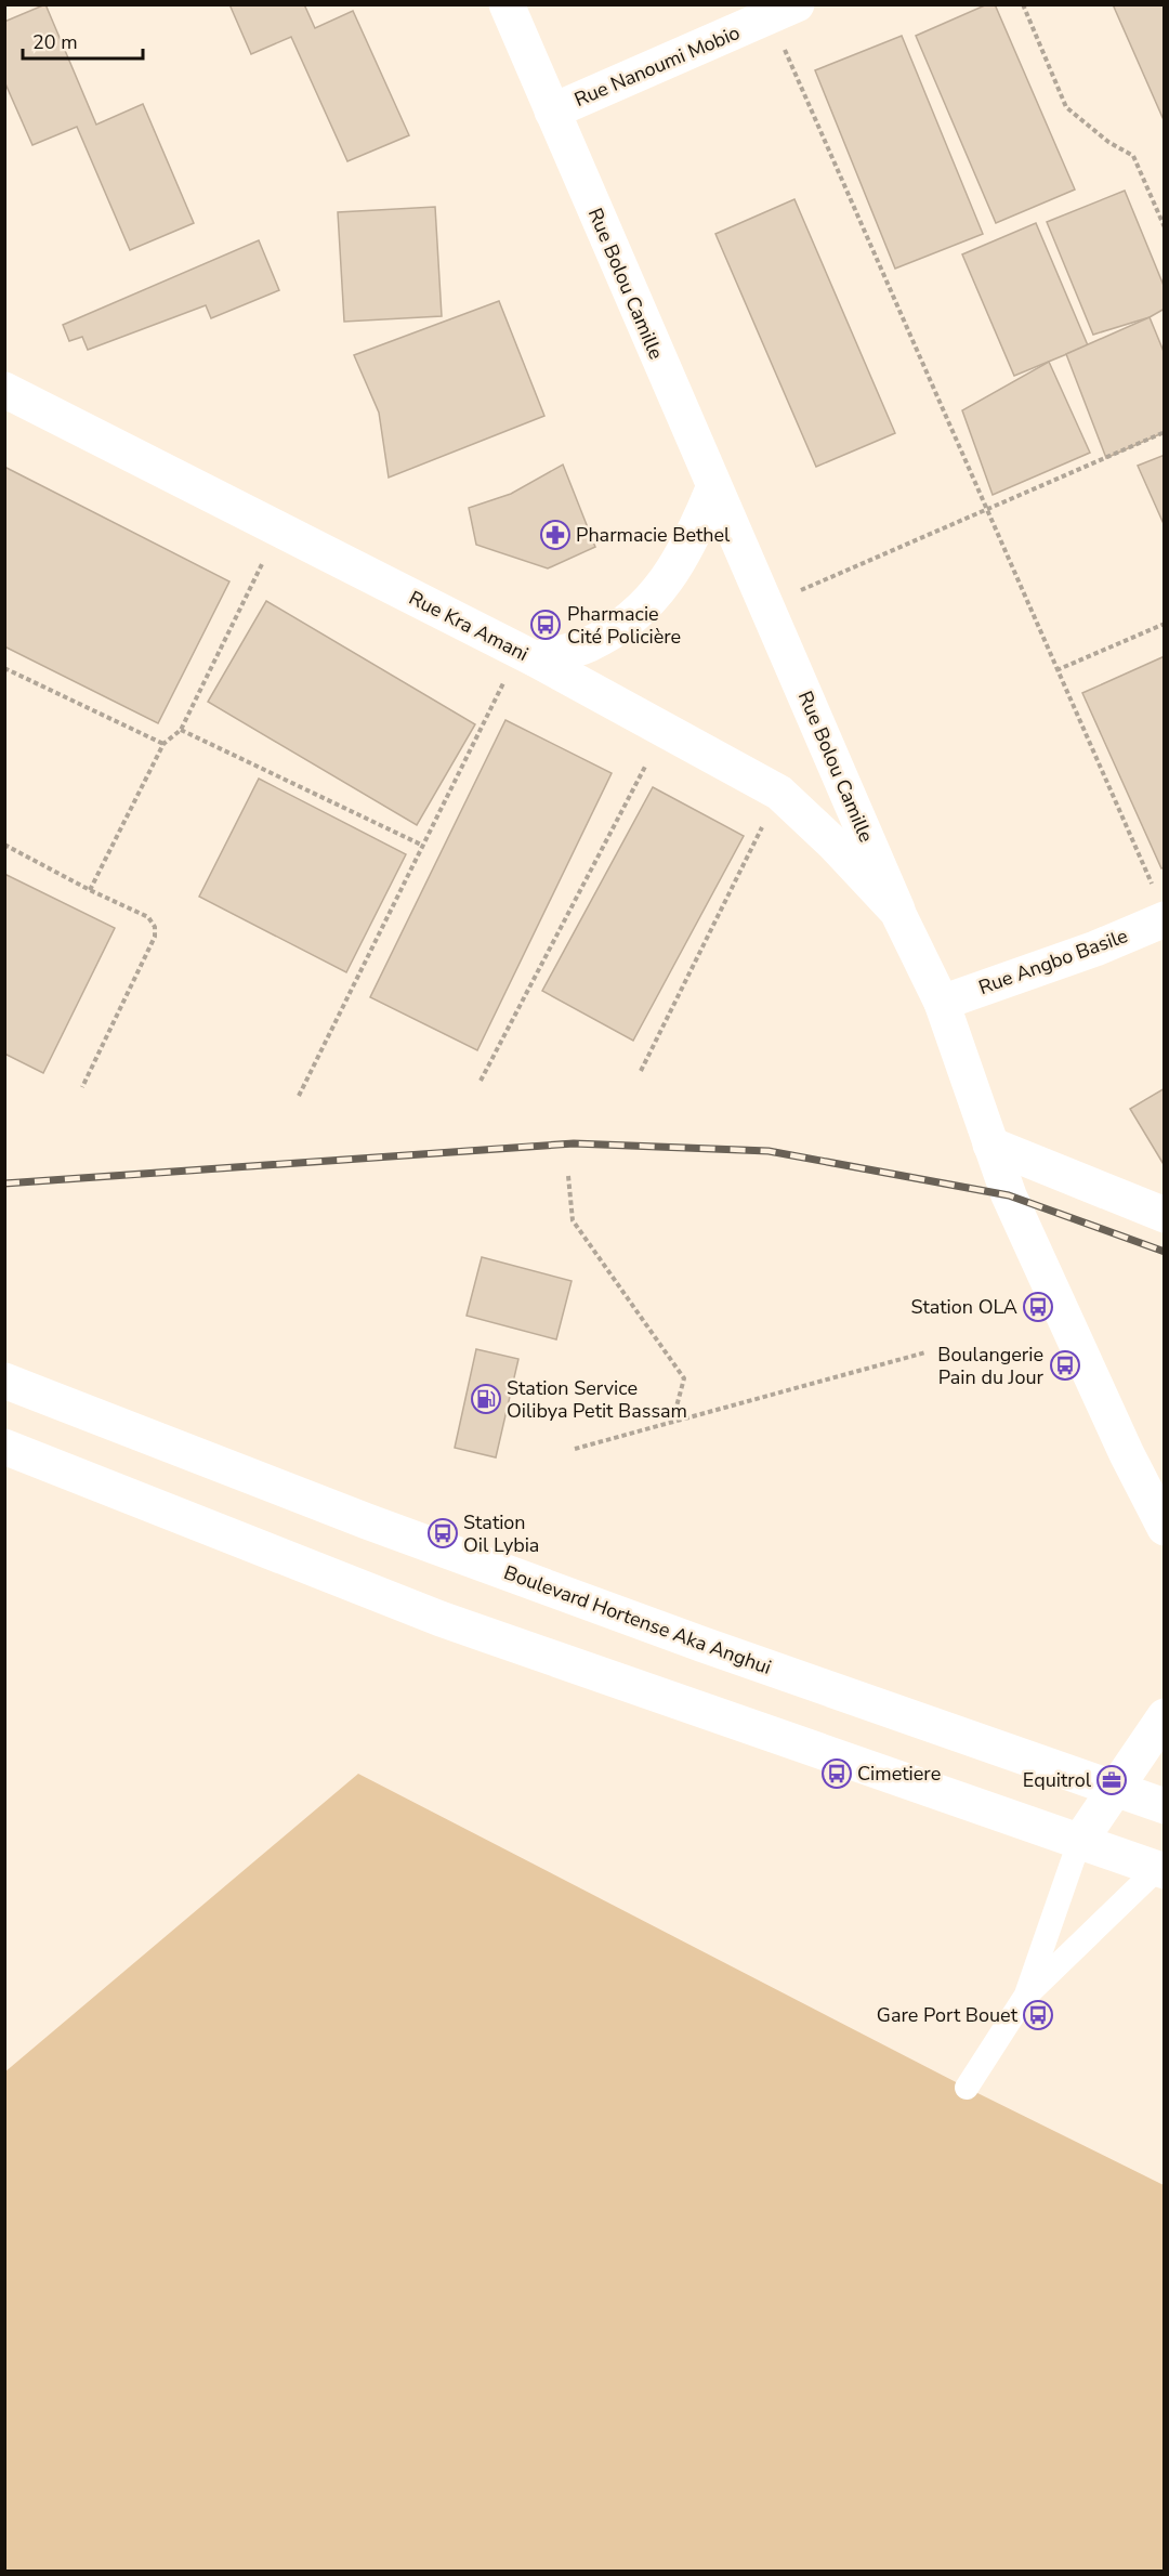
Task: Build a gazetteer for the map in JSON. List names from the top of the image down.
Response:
{
  "streets": {
    "street": [
      "Rue Nanoumi Mobio",
      "Rue Bolou Camille",
      "Rue Kra Amani",
      "Rue Angbo Basile",
      "Boulevard Hortense Aka Anghui"
    ]
  },
  "crossings": [
    ["Rue Nanoumi Mobio", "Rue Bolou Camille"],
    ["Rue Bolou Camille", "Rue Kra Amani"],
    ["Rue Bolou Camille", "Rue Angbo Basile"]
  ],
  "places": {
    "pharmacy": ["Pharmacie Bethel"],
    "bus stop": [
      "Pharmacie Cité Policière",
      "Station OLA",
      "Boulangerie Pain du Jour",
      "Station Oil Lybia",
      "Cimetiere",
      "Gare Port Bouet"
    ],
    "fuel station": ["Station Service Oilibya Petit Bassam"],
    "office": ["Equitrol"]
  },
  "scale_bar": "20 m"
}
